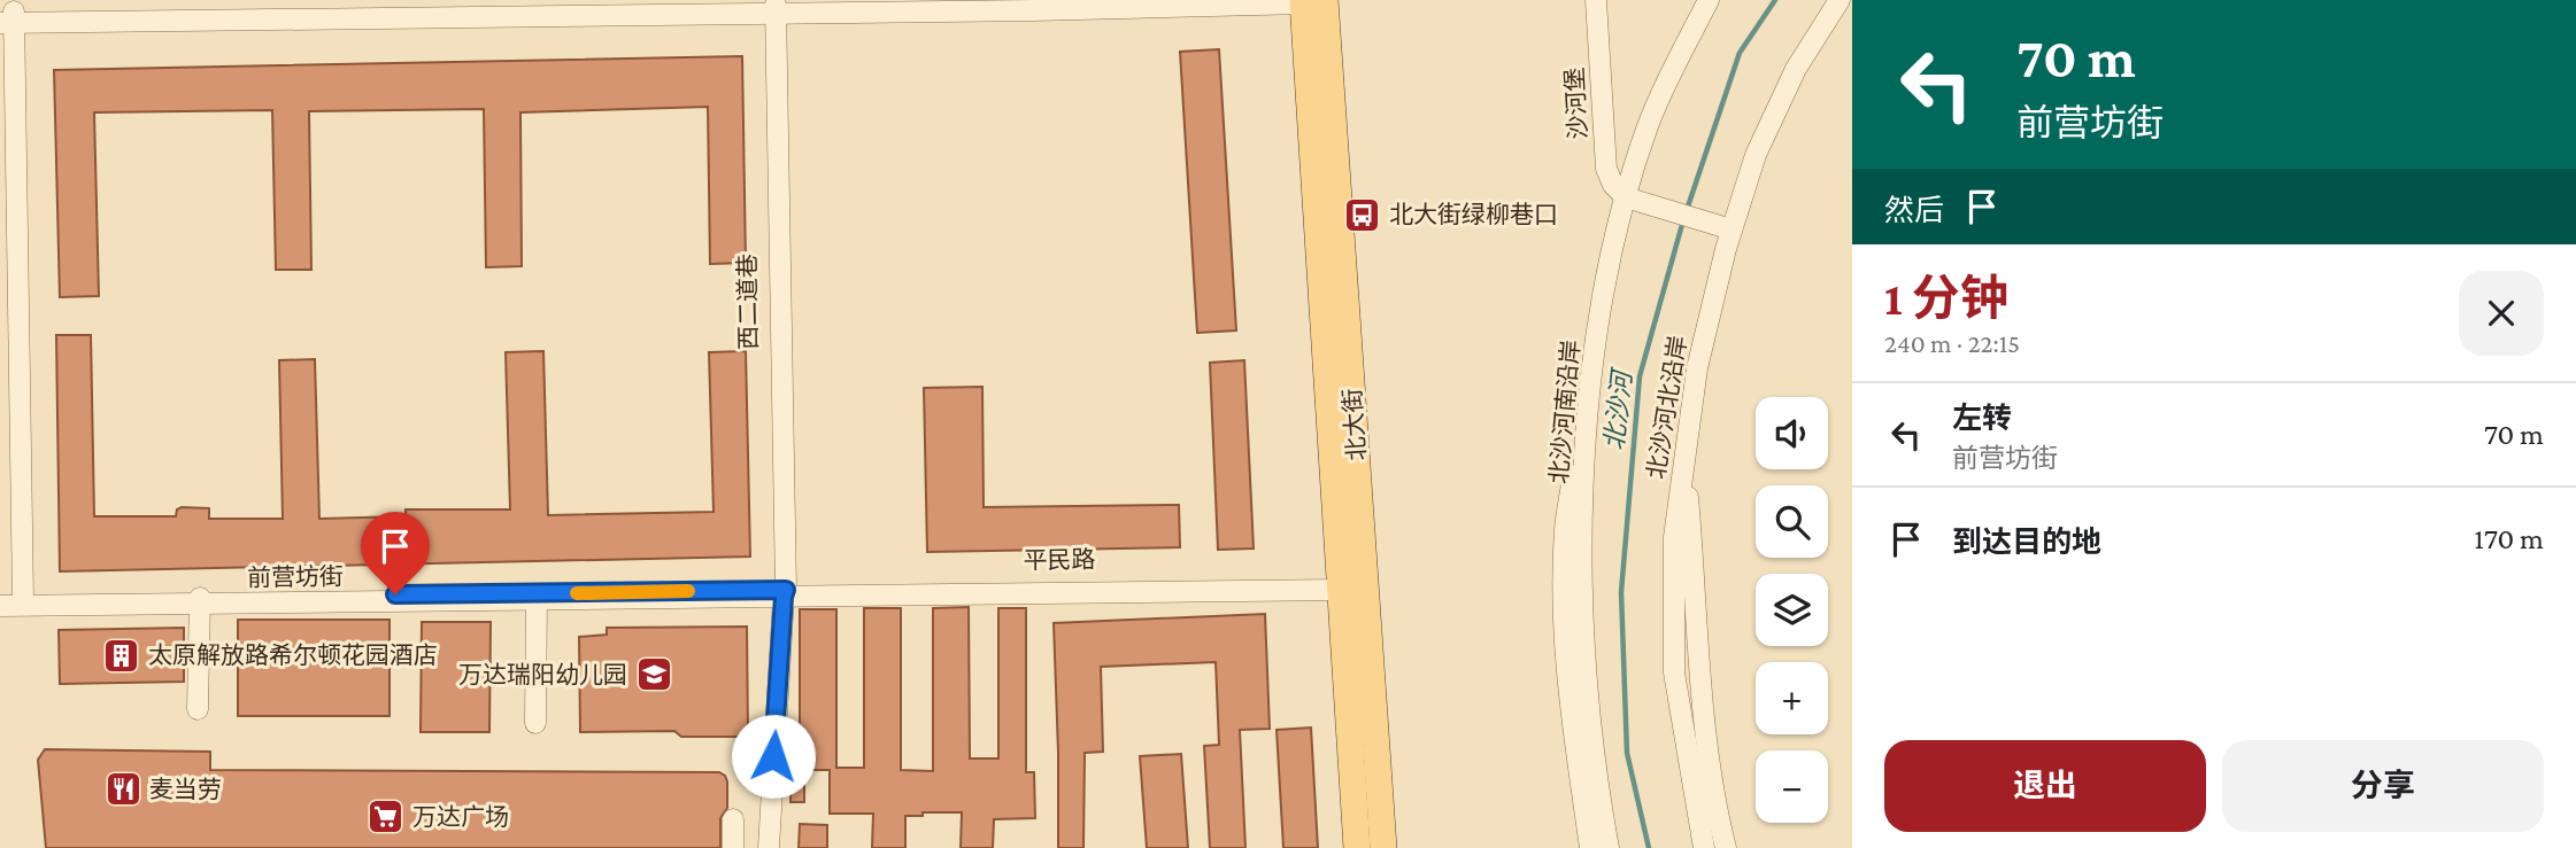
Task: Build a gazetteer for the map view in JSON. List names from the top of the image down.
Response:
{
  "streets": {
    "main road": ["北大街"],
    "street": [
      "沙河堡",
      "西二道巷",
      "北沙河北沿岸",
      "北沙河南沿岸",
      "平民路",
      "前营坊街"
    ]
  },
  "crossings": [
    ["沙河堡", "北沙河南沿岸"],
    ["西二道巷", "平民路"],
    ["西二道巷", "前营坊街"],
    ["平民路", "前营坊街"]
  ],
  "water": ["北沙河"],
  "places": {
    "bus stop": ["北大街绿柳巷口"],
    "building": ["太原解放路希尔顿花园酒店"],
    "school or university": ["万达瑞阳幼儿园"],
    "restaurant": ["麦当劳"],
    "supermarket": ["万达广场"]
  },
  "page": {
    "turn": ["70 m", "前营坊街"],
    "then": "然后",
    "heading": ["1 分钟", "240 m · 22:15"],
    "list": [
      {
        "name": "左转",
        "note": "前营坊街",
        "value": "70 m"
      },
      {
        "name": "到达目的地",
        "value": "170 m"
      }
    ],
    "map_buttons": ["+", "−"],
    "buttons": ["退出", "分享"]
  }
}
